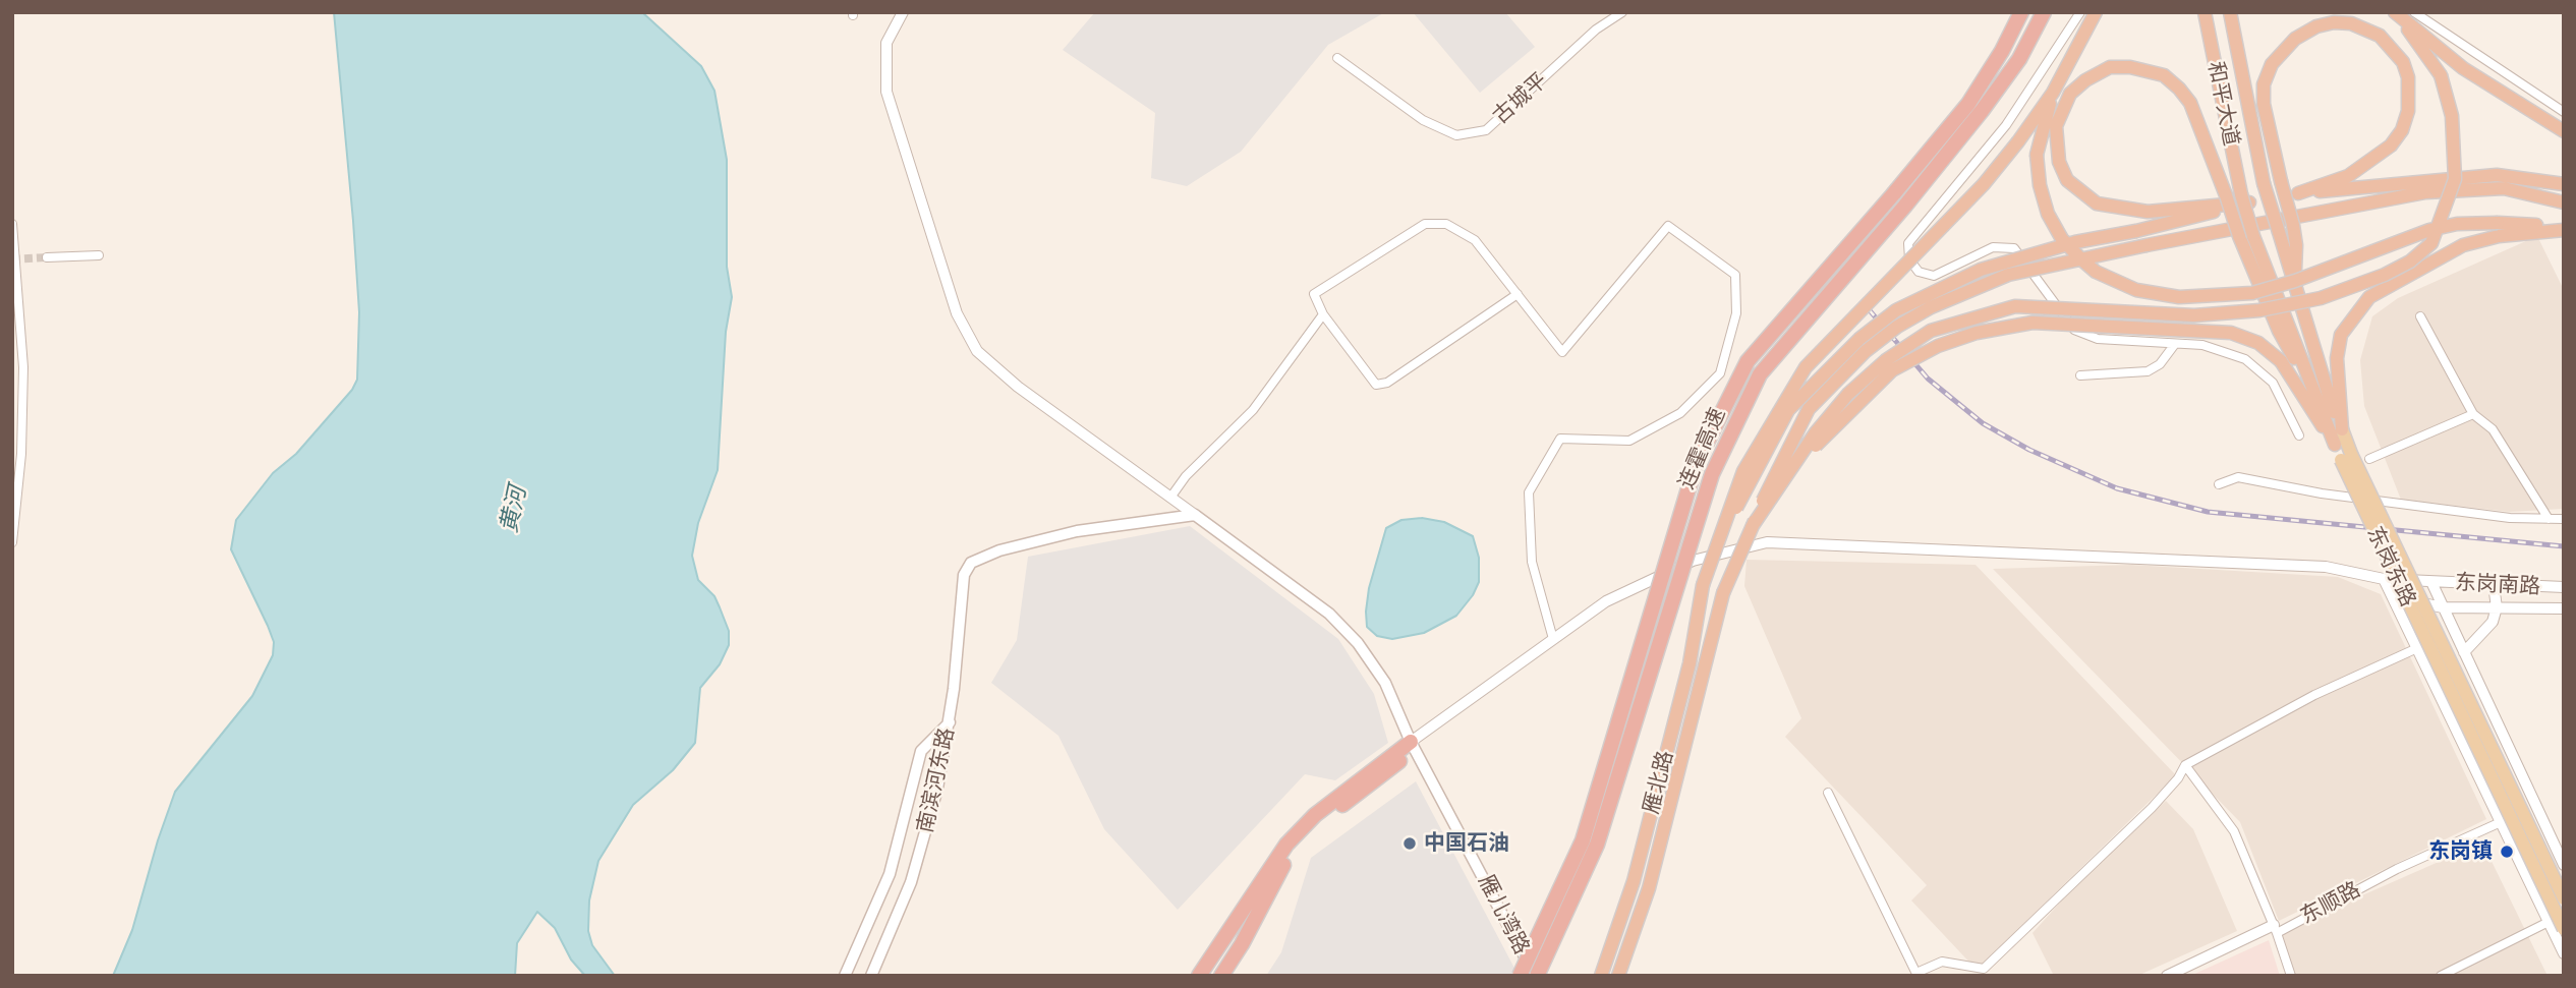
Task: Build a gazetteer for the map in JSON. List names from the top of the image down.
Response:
{
  "streets": {
    "highway": [
      "和平大道",
      "连霍高速",
      "东岗东路",
      "雁北路"
    ],
    "main road": ["南滨河东路", "雁儿湾路"],
    "street": ["古城平", "东岗南路", "东顺路"]
  },
  "crossings": [
    ["和平大道", "东岗东路"],
    ["连霍高速", "雁儿湾路"],
    ["东岗南路", "雁儿湾路"],
    ["南滨河东路", "雁儿湾路"]
  ],
  "water": ["黄河"],
  "places": ["中国石油", "东岗镇"]
}
